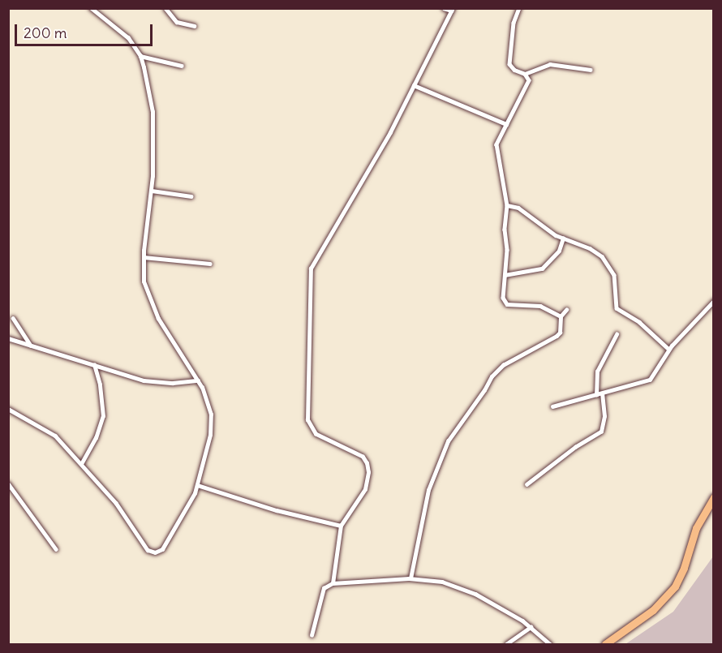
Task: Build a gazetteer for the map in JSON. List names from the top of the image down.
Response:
{
  "scale_bar": "200 m"
}
